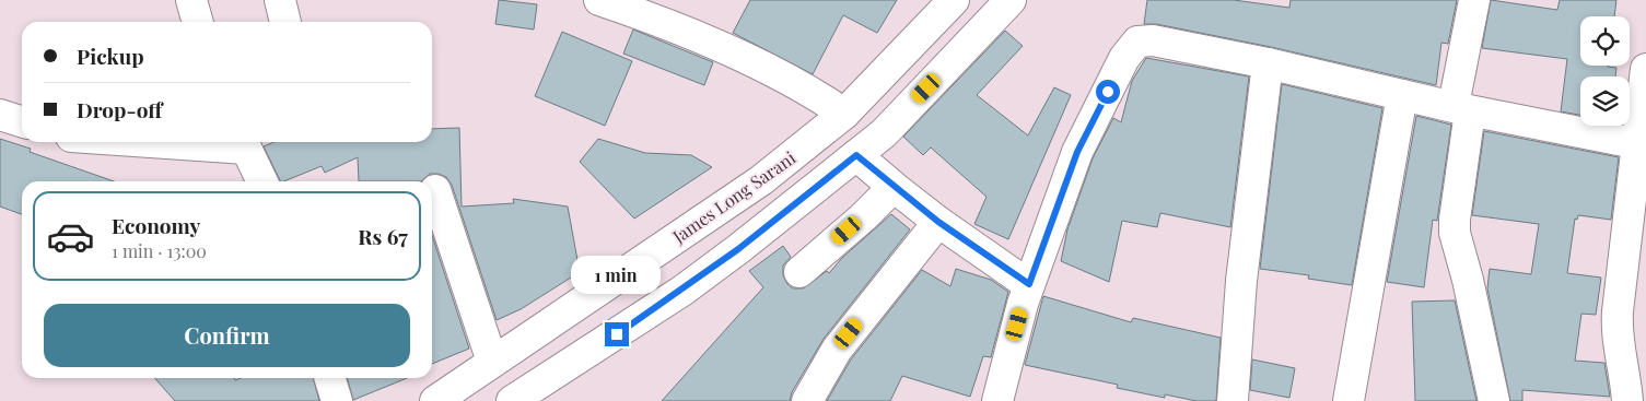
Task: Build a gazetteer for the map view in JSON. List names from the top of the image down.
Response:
{
  "streets": {
    "street": ["James Long Sarani"]
  },
  "page": {
    "banner": ["Pickup", "Drop-off"],
    "list": [
      {
        "name": "Economy",
        "note": "1 min · 13:00",
        "value": "Rs 67"
      }
    ],
    "bubble": "1 min",
    "buttons": "Confirm"
  }
}
